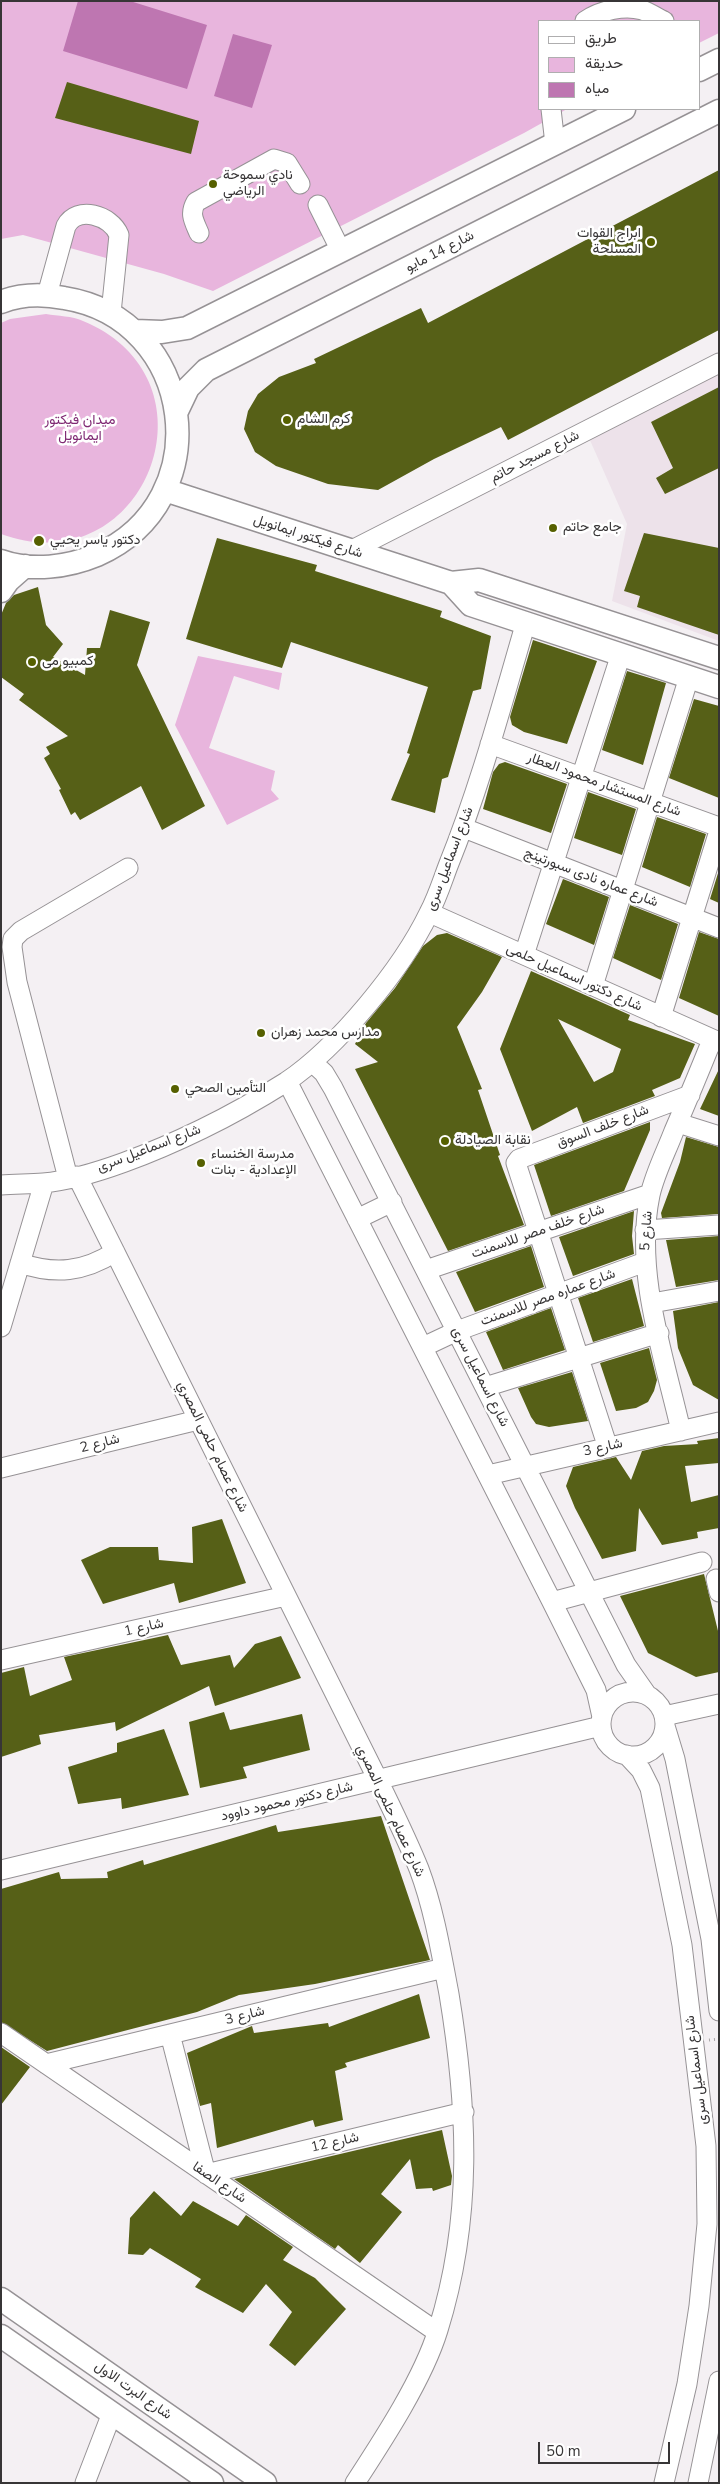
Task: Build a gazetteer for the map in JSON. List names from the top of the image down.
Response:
{
  "streets": {
    "main road": ["شارع 14 مايو", "شارع فيكتور ايمانويل", "شارع البرت الاول"],
    "street": [
      "شارع مسجد حاتم",
      "شارع المستشار محمود العطار",
      "شارع اسماعيل سرى",
      "شارع عماره نادى سبورتينج",
      "شارع دكتور اسماعيل حلمى",
      "شارع خلف السوق",
      "شارع 5",
      "شارع خلف مصر للاسمنت",
      "شارع عماره مصر للاسمنت",
      "شارع 2",
      "شارع عصام حلمى المصري",
      "شارع 3",
      "شارع 1",
      "شارع دكتور محمود داوود",
      "شارع 12",
      "شارع الصفا"
    ]
  },
  "crossings": [
    ["شارع مسجد حاتم", "شارع فيكتور ايمانويل"],
    ["شارع فيكتور ايمانويل", "شارع اسماعيل سرى"],
    ["شارع المستشار محمود العطار", "شارع اسماعيل سرى"],
    ["شارع اسماعيل سرى", "شارع عماره نادى سبورتينج"],
    ["شارع اسماعيل سرى", "شارع دكتور اسماعيل حلمى"],
    ["شارع اسماعيل سرى", "شارع خلف مصر للاسمنت"],
    ["شارع اسماعيل سرى", "شارع عماره مصر للاسمنت"],
    ["شارع اسماعيل سرى", "شارع عصام حلمى المصري"],
    ["شارع اسماعيل سرى", "شارع 3"],
    ["شارع اسماعيل سرى", "شارع دكتور محمود داوود"],
    ["شارع دكتور اسماعيل حلمى", "شارع 5"],
    ["شارع خلف السوق", "شارع 5"],
    ["شارع خلف السوق", "شارع خلف مصر للاسمنت"],
    ["شارع 5", "شارع خلف مصر للاسمنت"],
    ["شارع 5", "شارع عماره مصر للاسمنت"],
    ["شارع 5", "شارع 3"],
    ["شارع 2", "شارع عصام حلمى المصري"],
    ["شارع عصام حلمى المصري", "شارع 3"],
    ["شارع عصام حلمى المصري", "شارع 1"],
    ["شارع عصام حلمى المصري", "شارع دكتور محمود داوود"],
    ["شارع عصام حلمى المصري", "شارع 12"],
    ["شارع عصام حلمى المصري", "شارع الصفا"],
    ["شارع 3", "شارع الصفا"],
    ["شارع 12", "شارع الصفا"]
  ],
  "parks": ["ميدان فيكتور ايمانويل"],
  "places": [
    "نادي سموحة الرياضي",
    "ابراج القوات المسلحة",
    "كرم الشام",
    "جامع حاتم",
    "دكتور ياسر يحيي",
    "كمبيو مى",
    "مدارس محمد زهران",
    "التأمين الصحي",
    "نقابة الصيادلة",
    "مدرسة الخنساء الإعدادية - بنات"
  ],
  "legend": ["طريق", "حديقة", "مياه"],
  "scale_bar": "50 m"
}
